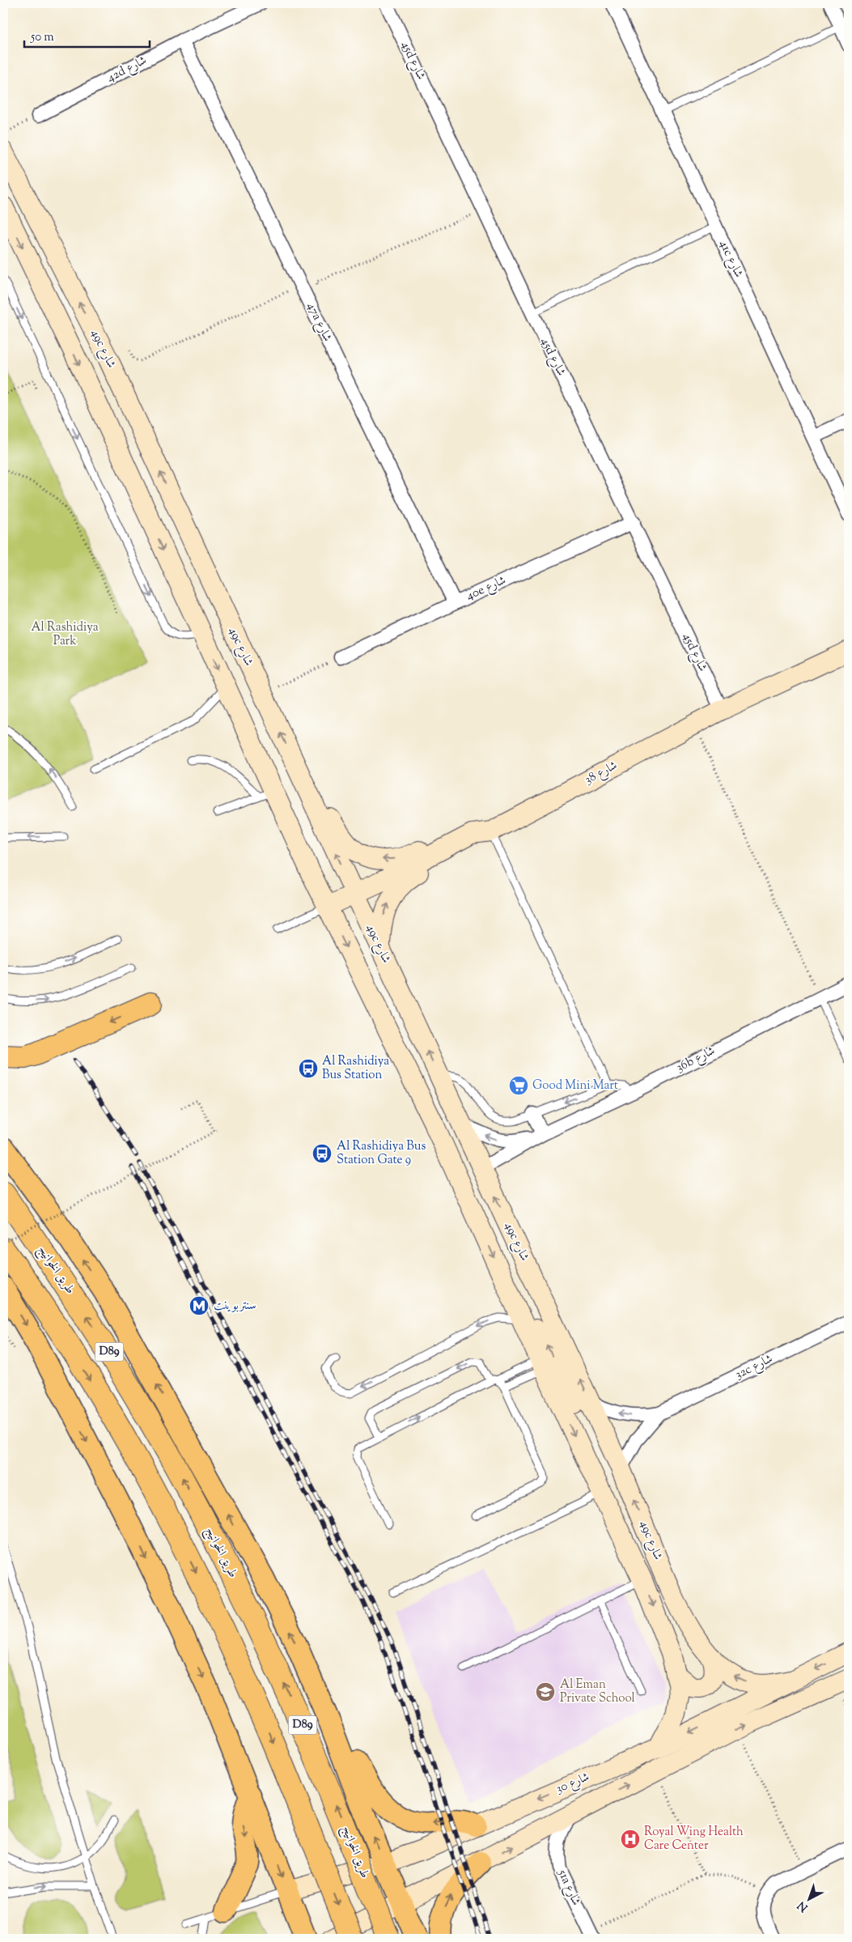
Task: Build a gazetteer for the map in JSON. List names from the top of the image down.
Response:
{
  "streets": {
    "highway": ["طريق الخوانيج", "D89"],
    "street": [
      "45d شارع",
      "42d شارع",
      "41c شارع",
      "47a شارع",
      "49c شارع",
      "40e شارع",
      "شارع 38",
      "36b شارع",
      "32c شارع",
      "شارع 30",
      "51a شارع"
    ]
  },
  "crossings": [
    ["45d شارع", "40e شارع"],
    ["45d شارع", "شارع 38"],
    ["42d شارع", "47a شارع"],
    ["47a شارع", "40e شارع"],
    ["49c شارع", "شارع 38"],
    ["49c شارع", "36b شارع"],
    ["49c شارع", "32c شارع"],
    ["49c شارع", "شارع 30"]
  ],
  "parks": ["Al Rashidiya Park"],
  "places": {
    "bus stop": ["Al Rashidiya Bus Station", "Al Rashidiya Bus Station Gate 9"],
    "supermarket": ["Good Mini Mart"],
    "metro station": ["سنتربوينت"],
    "school or university": ["Al Eman Private School"],
    "hospital": ["Royal Wing Health Care Center"]
  },
  "scale_bar": "50 m",
  "north": "bottom left"
}
